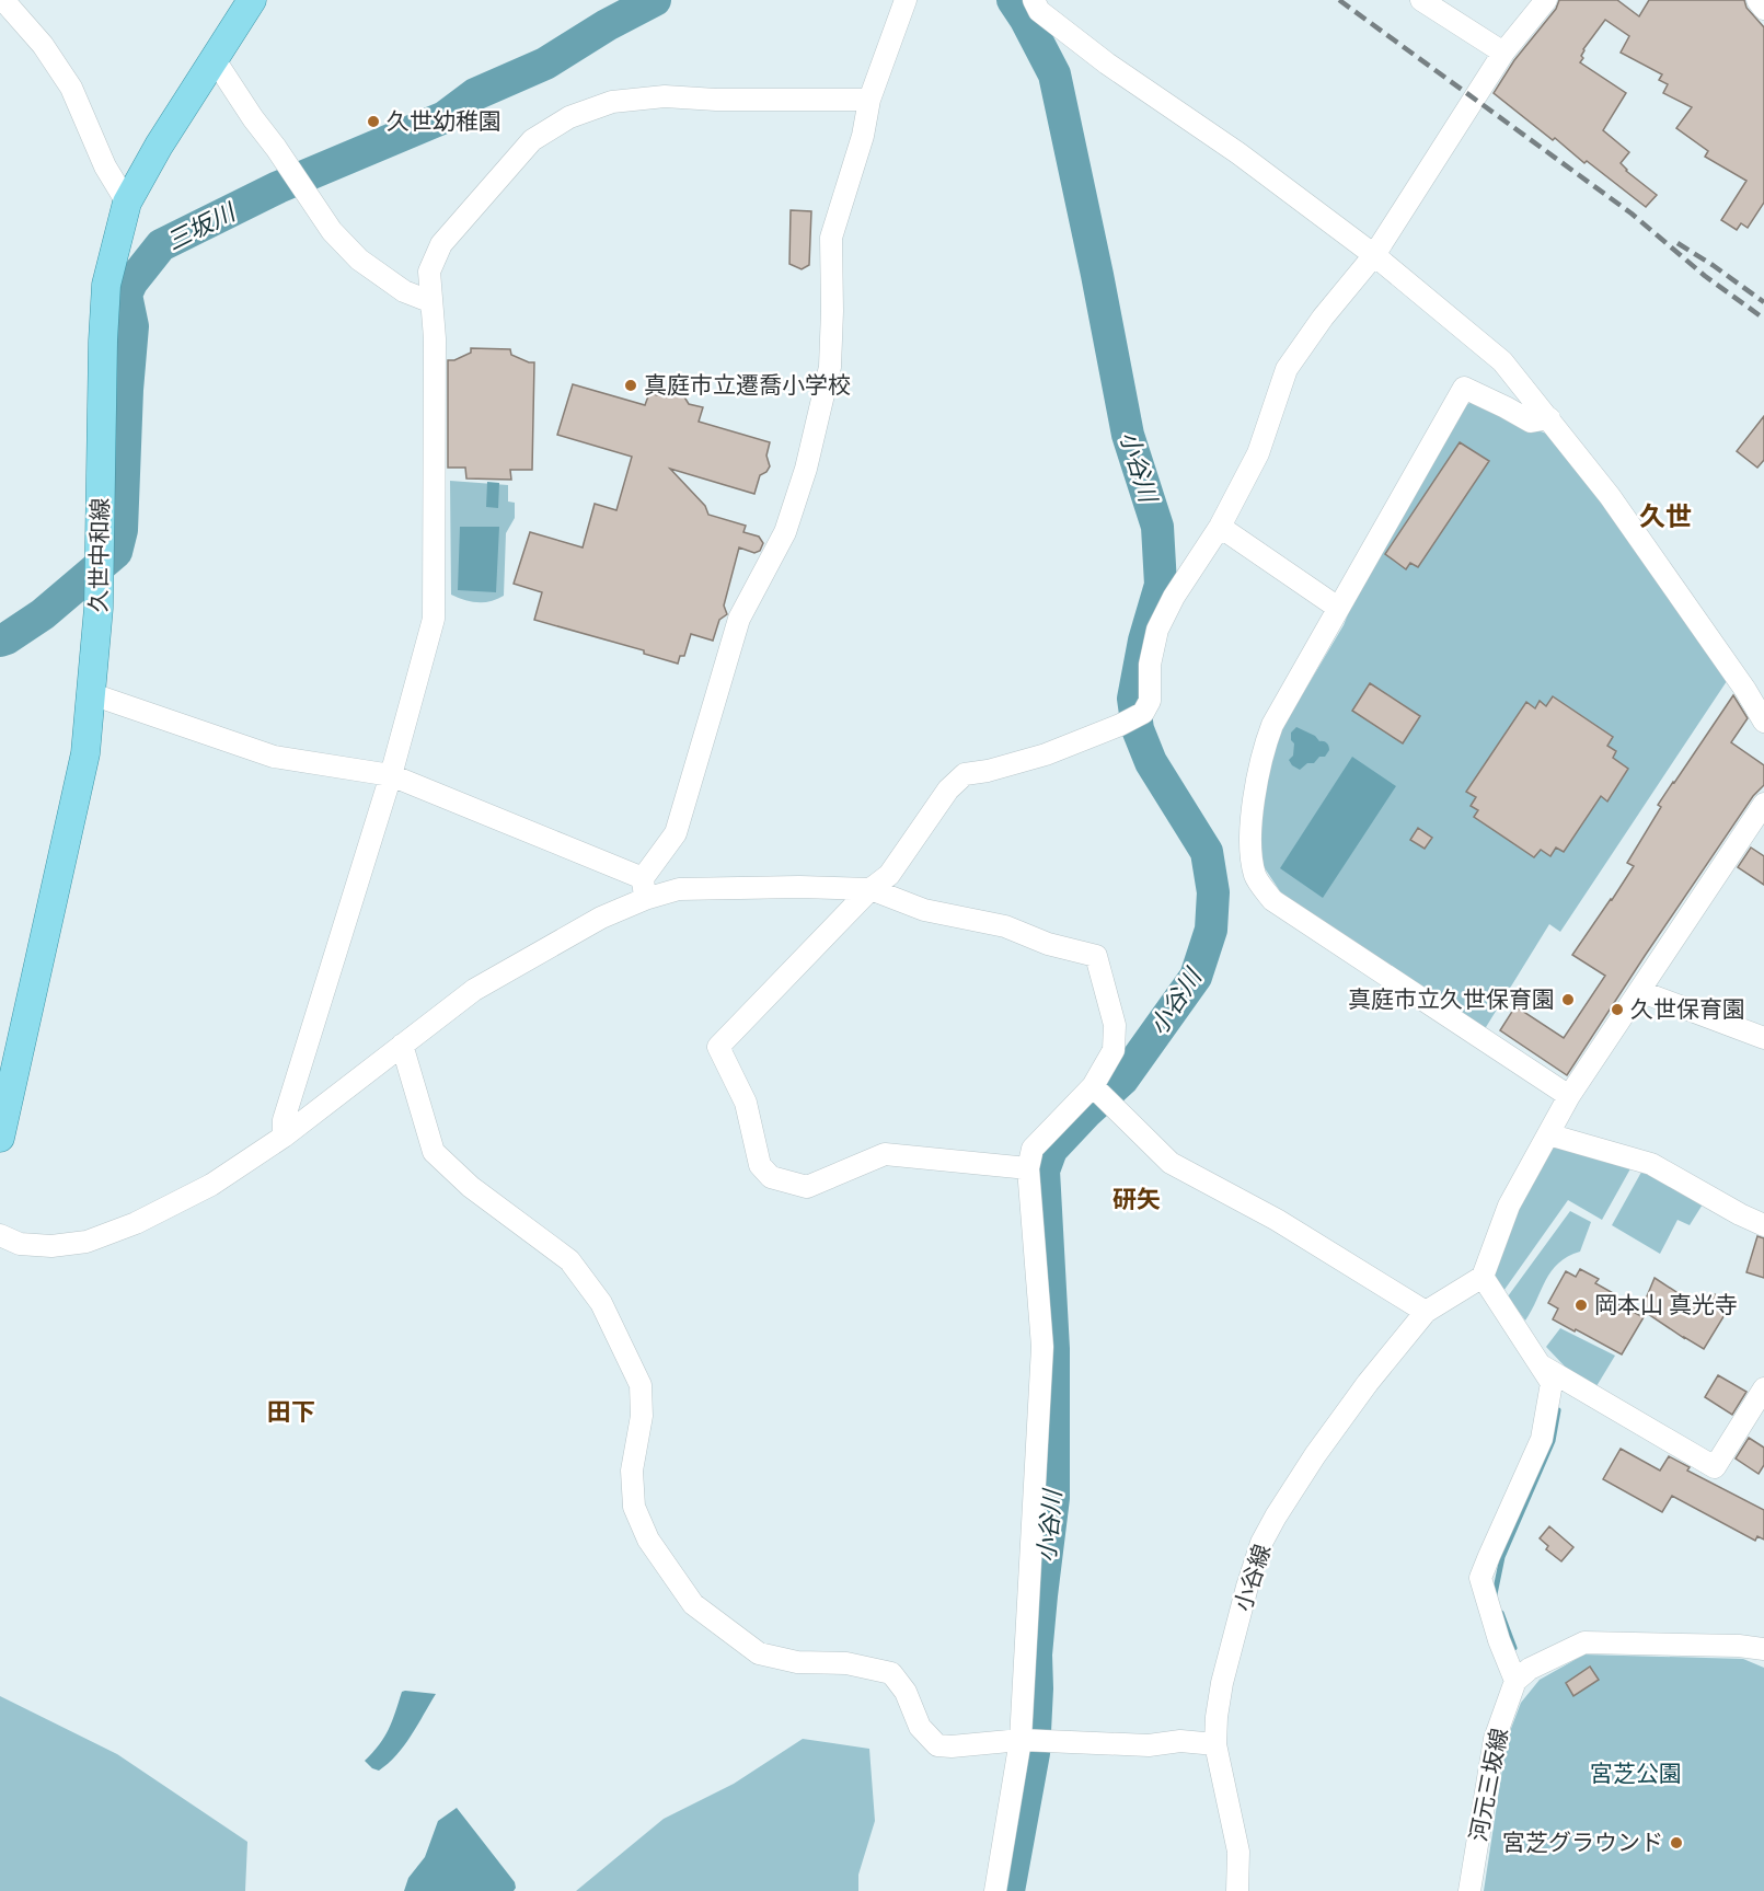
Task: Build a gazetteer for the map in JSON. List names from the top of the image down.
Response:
{
  "streets": {
    "main road": ["久世中和線"],
    "street": ["小谷線", "河元三坂線"]
  },
  "districts": ["久世", "研矢", "田下"],
  "water": ["三坂川", "小谷川"],
  "parks": ["宮芝公園"],
  "places": [
    "久世幼稚園",
    "真庭市立遷喬小学校",
    "真庭市立久世保育園",
    "久世保育園",
    "岡本山 真光寺",
    "宮芝グラウンド"
  ]
}
